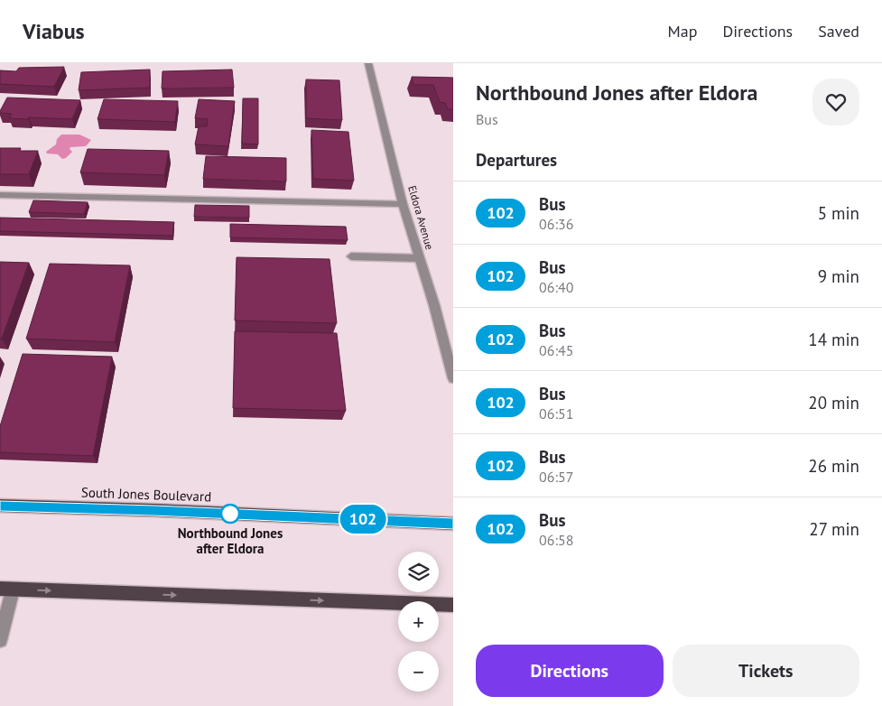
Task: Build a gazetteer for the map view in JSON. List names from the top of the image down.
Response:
{
  "streets": {
    "main road": ["South Jones Boulevard"],
    "street": ["Eldora Avenue"]
  },
  "places": ["Northbound Jones after Eldora"],
  "lines": ["bus line 102"],
  "page": {
    "header": "Viabus",
    "nav": ["Map", "Directions", "Saved"],
    "on_map": "102",
    "heading": [
      ["Northbound Jones after Eldora", "Bus"],
      "Departures"
    ],
    "list": [
      {
        "mark": "102",
        "name": "Bus",
        "note": "06:36",
        "value": "5 min"
      },
      {
        "mark": "102",
        "name": "Bus",
        "note": "06:40",
        "value": "9 min"
      },
      {
        "mark": "102",
        "name": "Bus",
        "note": "06:45",
        "value": "14 min"
      },
      {
        "mark": "102",
        "name": "Bus",
        "note": "06:51",
        "value": "20 min"
      },
      {
        "mark": "102",
        "name": "Bus",
        "note": "06:57",
        "value": "26 min"
      },
      {
        "mark": "102",
        "name": "Bus",
        "note": "06:58",
        "value": "27 min"
      }
    ],
    "map_buttons": ["+", "−"],
    "buttons": ["Directions", "Tickets"]
  }
}
